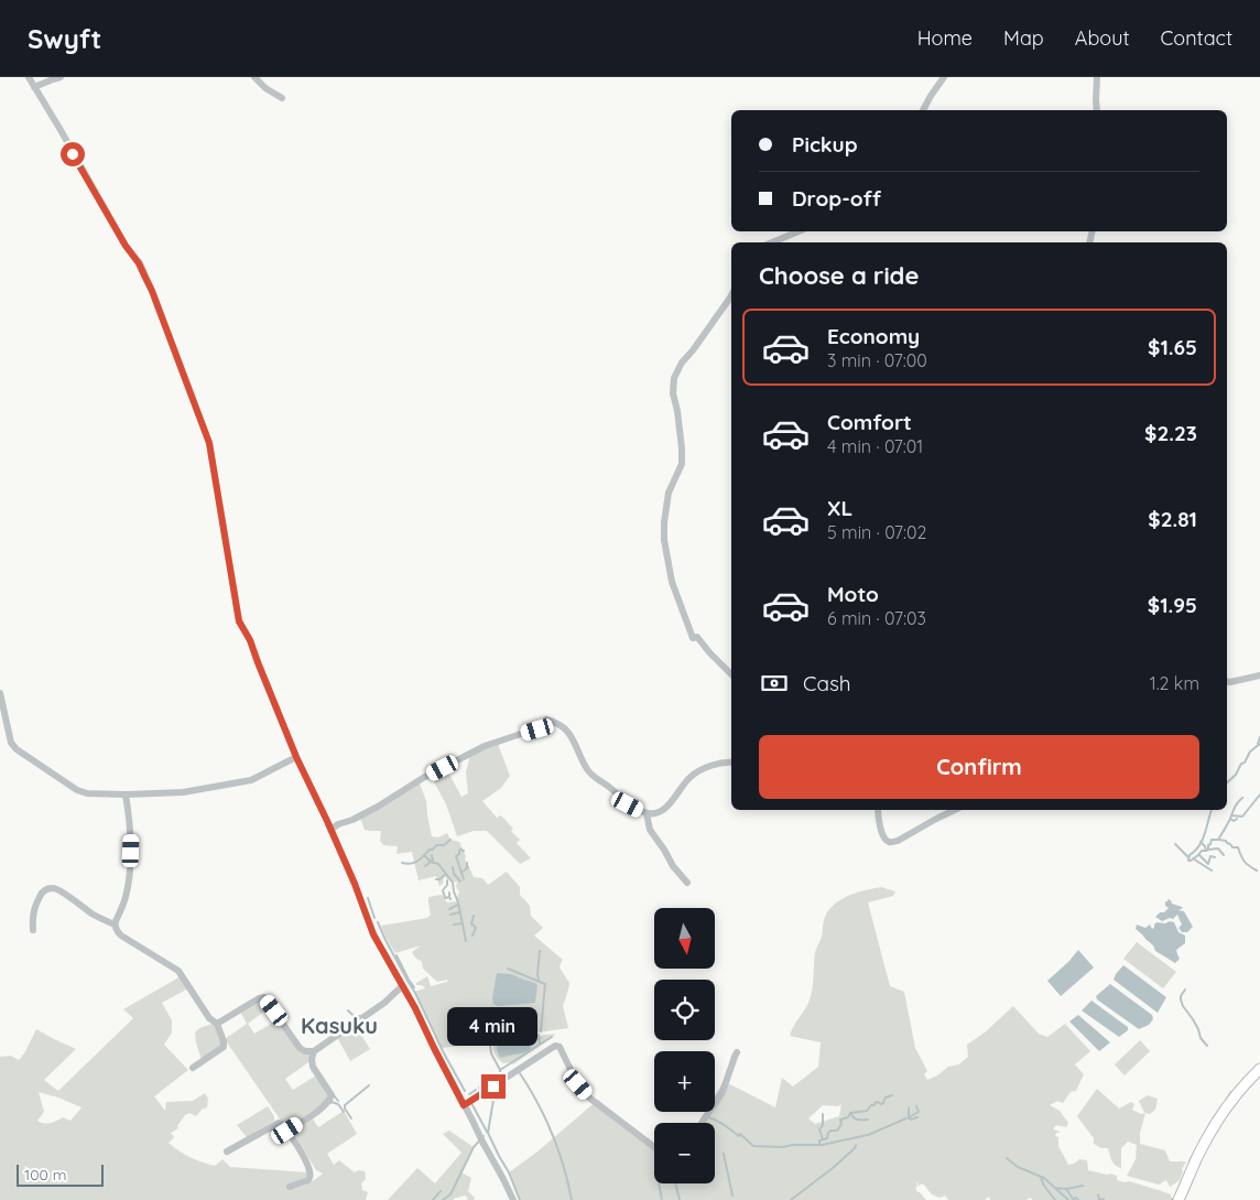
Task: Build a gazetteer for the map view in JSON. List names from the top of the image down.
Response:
{
  "districts": ["Kasuku"],
  "scale_bar": "100 m",
  "north": "bottom",
  "page": {
    "header": "Swyft",
    "nav": [
      "Home",
      "Map",
      "About",
      "Contact"
    ],
    "banner": ["Pickup", "Drop-off"],
    "heading": "Choose a ride",
    "list": [
      {
        "name": "Economy",
        "note": "3 min · 07:00",
        "value": "$1.65"
      },
      {
        "name": "Comfort",
        "note": "4 min · 07:01",
        "value": "$2.23"
      },
      {
        "name": "XL",
        "note": "5 min · 07:02",
        "value": "$2.81"
      },
      {
        "name": "Moto",
        "note": "6 min · 07:03",
        "value": "$1.95"
      }
    ],
    "pay": ["Cash", "1.2 km"],
    "buttons": "Confirm",
    "map_buttons": ["+", "−"],
    "bubble": "4 min",
    "scale": "100 m"
  }
}
